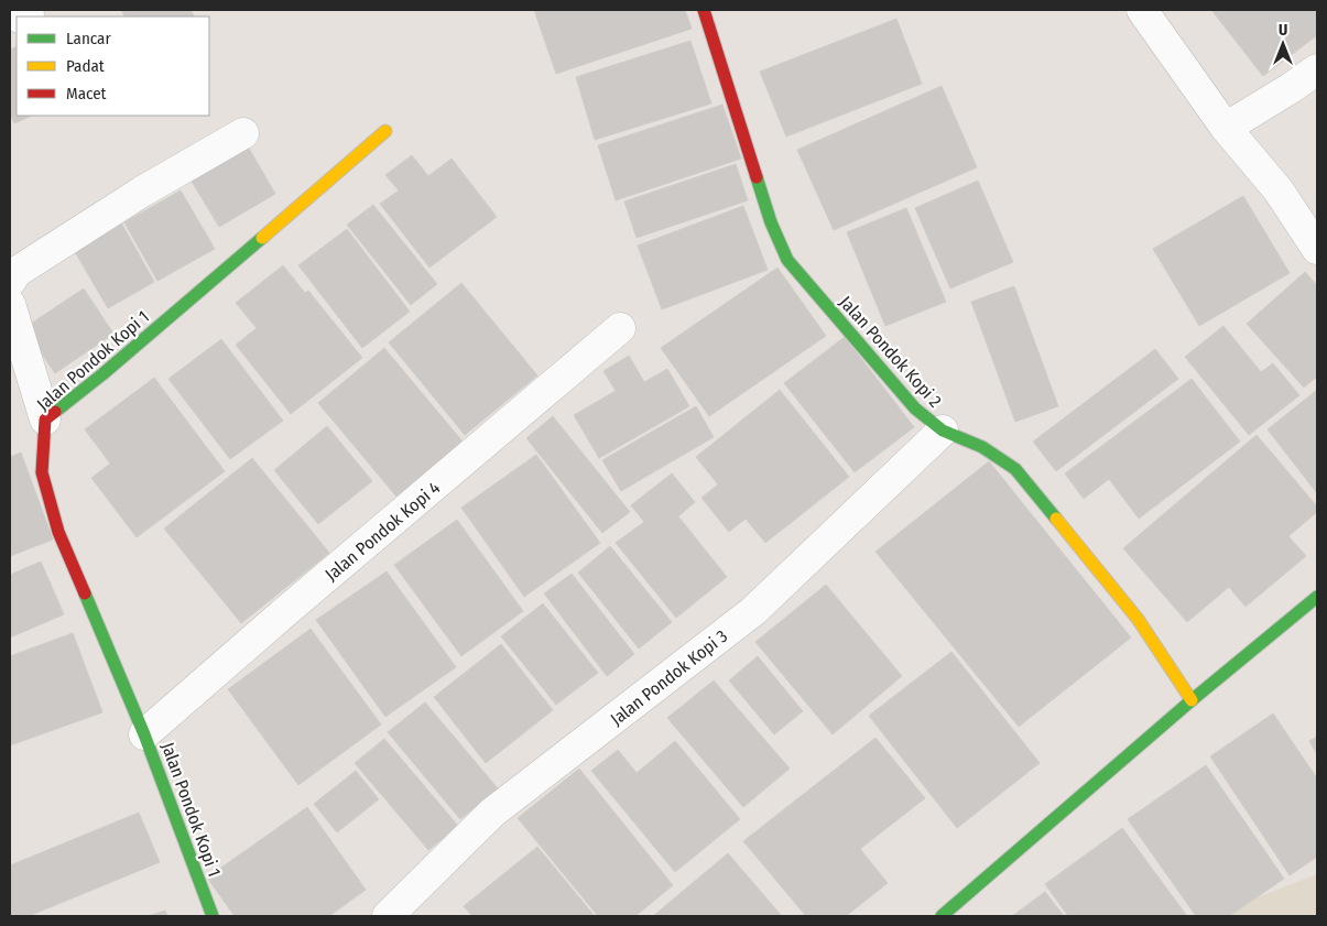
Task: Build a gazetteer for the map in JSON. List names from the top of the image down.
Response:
{
  "streets": {
    "street": [
      "Jalan Pondok Kopi 2",
      "Jalan Pondok Kopi 1",
      "Jalan Pondok Kopi 4",
      "Jalan Pondok Kopi 3"
    ]
  },
  "crossings": [
    ["Jalan Pondok Kopi 2", "Jalan Pondok Kopi 3"],
    ["Jalan Pondok Kopi 1", "Jalan Pondok Kopi 4"]
  ],
  "legend": ["Lancar", "Padat", "Macet"],
  "north": "top"
}
